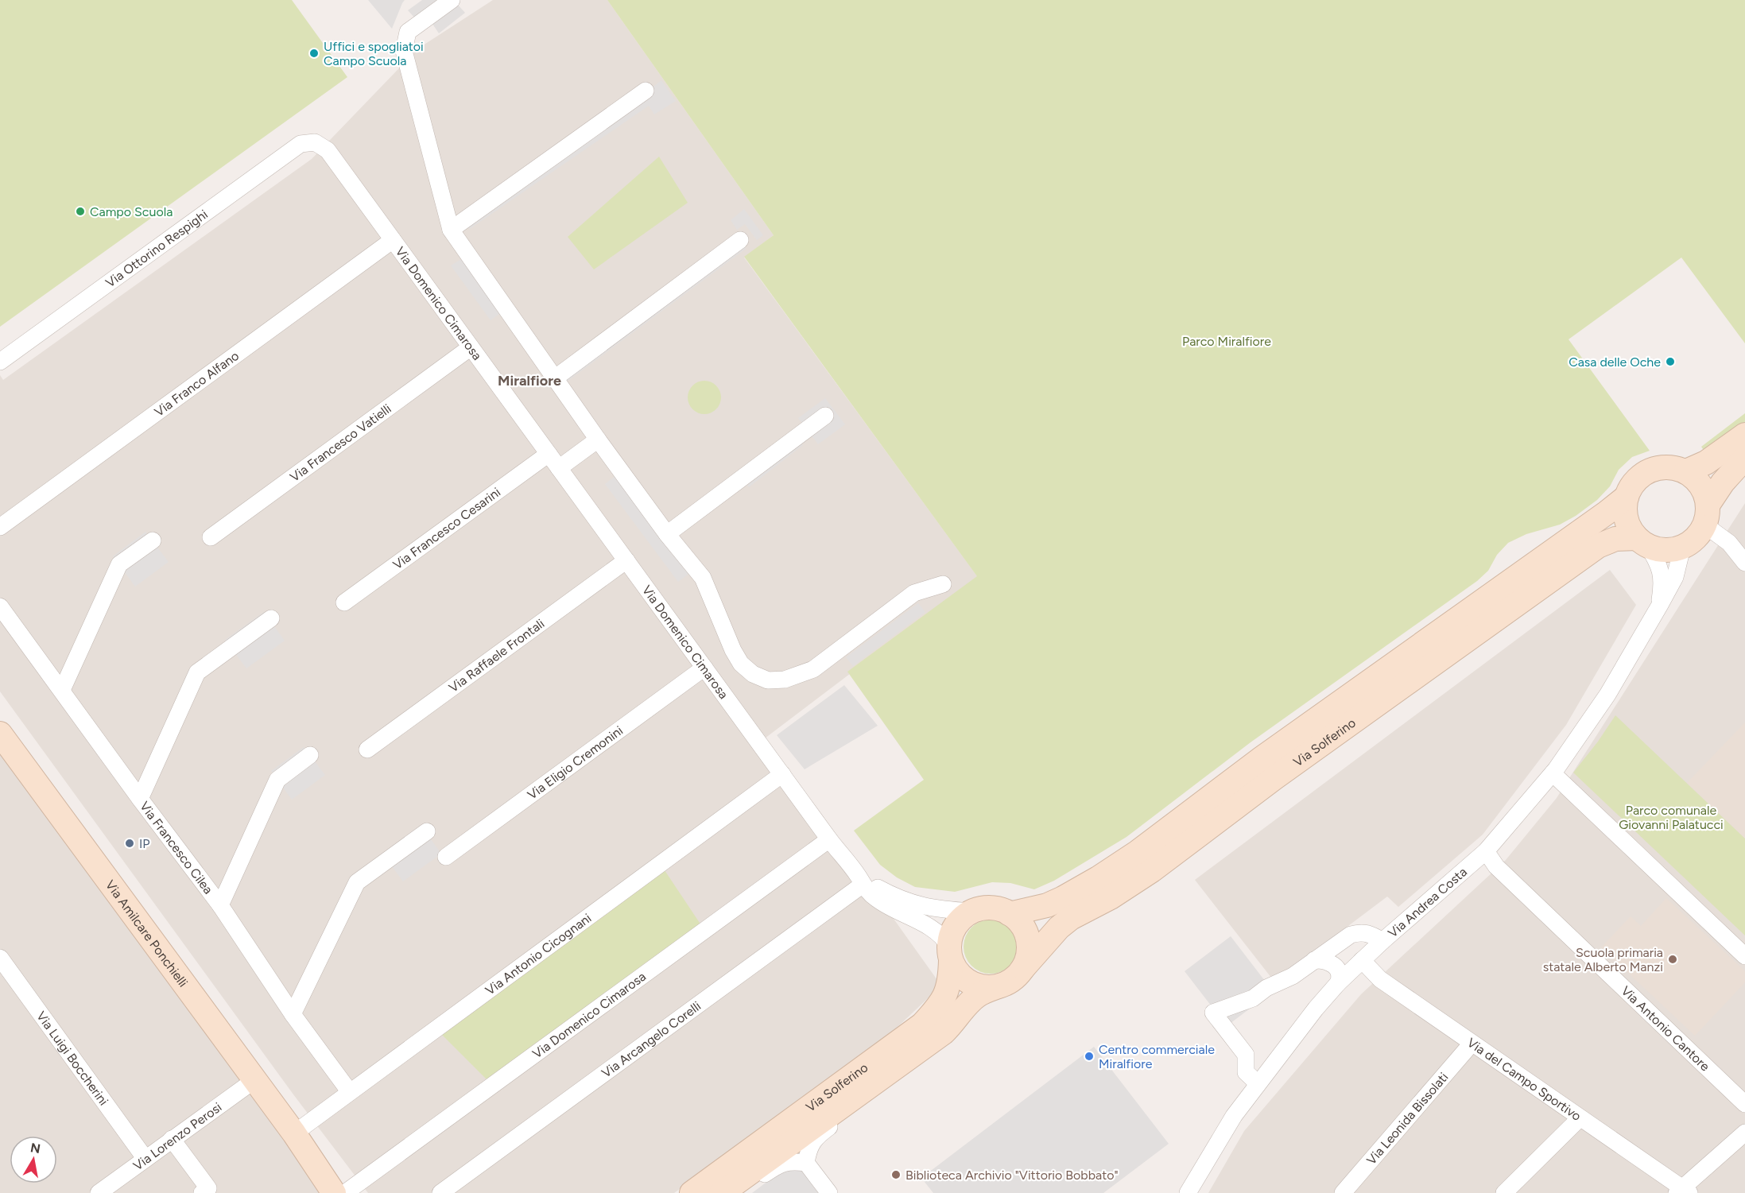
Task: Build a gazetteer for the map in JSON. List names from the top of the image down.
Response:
{
  "streets": {
    "main road": ["Via Solferino", "Via Amilcare Ponchielli"],
    "street": [
      "Via Ottorino Respighi",
      "Via Domenico Cimarosa",
      "Via Franco Alfano",
      "Via Francesco Vatielli",
      "Via Francesco Cesarini",
      "Via Raffaele Frontali",
      "Via Eligio Cremonini",
      "Via Francesco Cilea",
      "Via Andrea Costa",
      "Via Antonio Cicognani",
      "Via Antonio Cantore",
      "Via Arcangelo Corelli",
      "Via Luigi Boccherini",
      "Via del Campo Sportivo",
      "Via Leonida Bissolati",
      "Via Lorenzo Perosi"
    ]
  },
  "crossings": [
    ["Via Ottorino Respighi", "Via Domenico Cimarosa"],
    ["Via Domenico Cimarosa", "Via Franco Alfano"],
    ["Via Domenico Cimarosa", "Via Francesco Vatielli"],
    ["Via Domenico Cimarosa", "Via Francesco Cesarini"],
    ["Via Domenico Cimarosa", "Via Raffaele Frontali"],
    ["Via Domenico Cimarosa", "Via Solferino"],
    ["Via Domenico Cimarosa", "Via Eligio Cremonini"],
    ["Via Domenico Cimarosa", "Via Amilcare Ponchielli"],
    ["Via Domenico Cimarosa", "Via Antonio Cicognani"],
    ["Via Domenico Cimarosa", "Via Arcangelo Corelli"],
    ["Via Solferino", "Via Andrea Costa"],
    ["Via Francesco Cilea", "Via Antonio Cicognani"],
    ["Via Andrea Costa", "Via Antonio Cantore"],
    ["Via Andrea Costa", "Via del Campo Sportivo"],
    ["Via Amilcare Ponchielli", "Via Antonio Cicognani"],
    ["Via Amilcare Ponchielli", "Via Lorenzo Perosi"],
    ["Via Luigi Boccherini", "Via Lorenzo Perosi"],
    ["Via del Campo Sportivo", "Via Leonida Bissolati"]
  ],
  "districts": ["Miralfiore"],
  "parks": ["Parco Miralfiore", "Parco comunale Giovanni Palatucci"],
  "places": [
    "Uffici e spogliatoi Campo Scuola",
    "Campo Scuola",
    "Casa delle Oche",
    "IP",
    "Scuola primaria statale Alberto Manzi",
    "Centro commerciale Miralfiore",
    "Biblioteca Archivio \"Vittorio Bobbato\""
  ],
  "north": "top"
}
